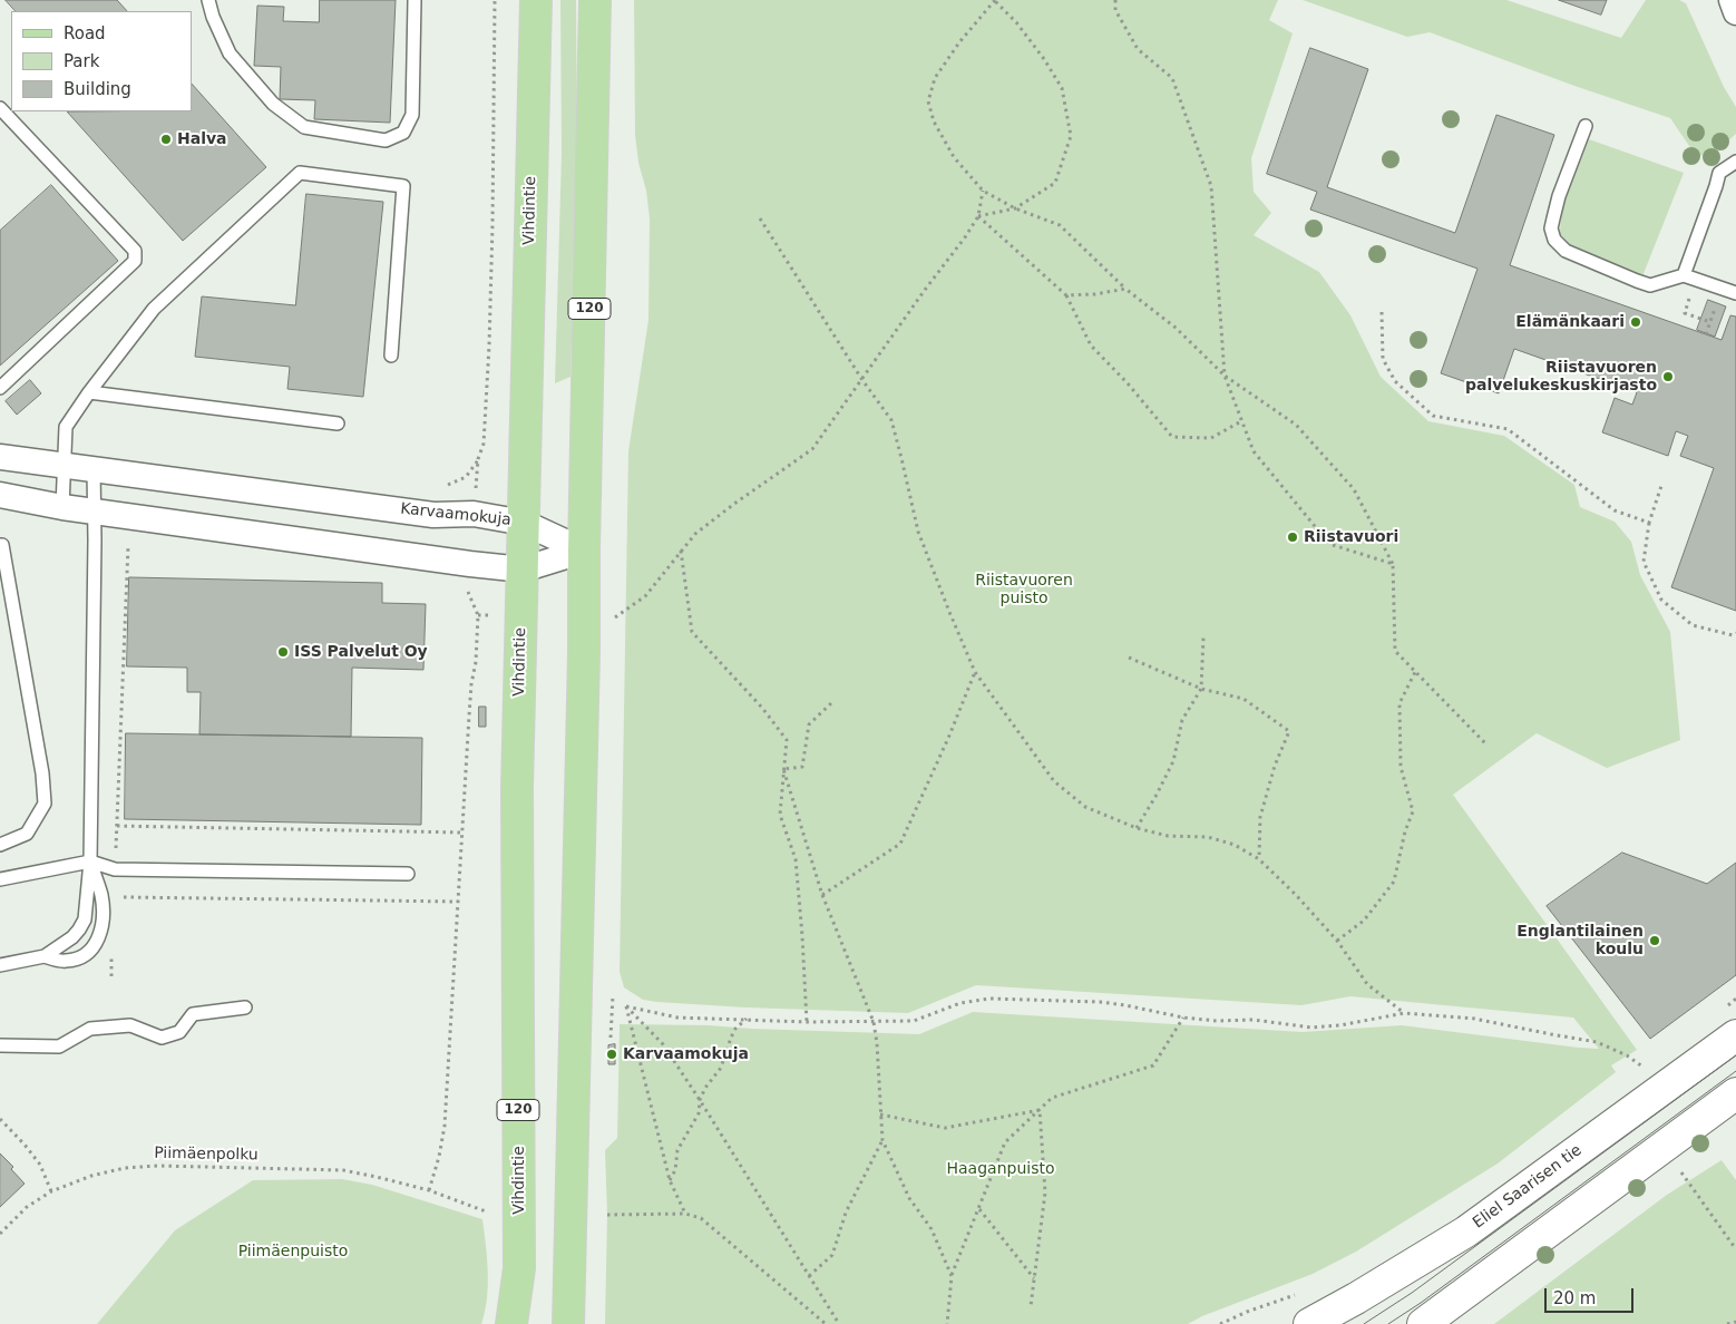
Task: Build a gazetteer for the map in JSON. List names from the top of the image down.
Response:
{
  "streets": {
    "main road": ["Vihdintie", "120"],
    "street": ["Karvaamokuja", "Eliel Saarisen tie"],
    "path": ["Piimäenpolku"]
  },
  "crossings": [
    ["Vihdintie", "Karvaamokuja"],
    ["120", "Karvaamokuja"]
  ],
  "parks": ["Riistavuoren puisto", "Haaganpuisto", "Piimäenpuisto"],
  "places": [
    "Halva",
    "Elämänkaari",
    "Riistavuoren palvelukeskuskirjasto",
    "Riistavuori",
    "ISS Palvelut Oy",
    "Englantilainen koulu",
    "Karvaamokuja"
  ],
  "legend": ["Road", "Park", "Building"],
  "scale_bar": "20 m"
}
